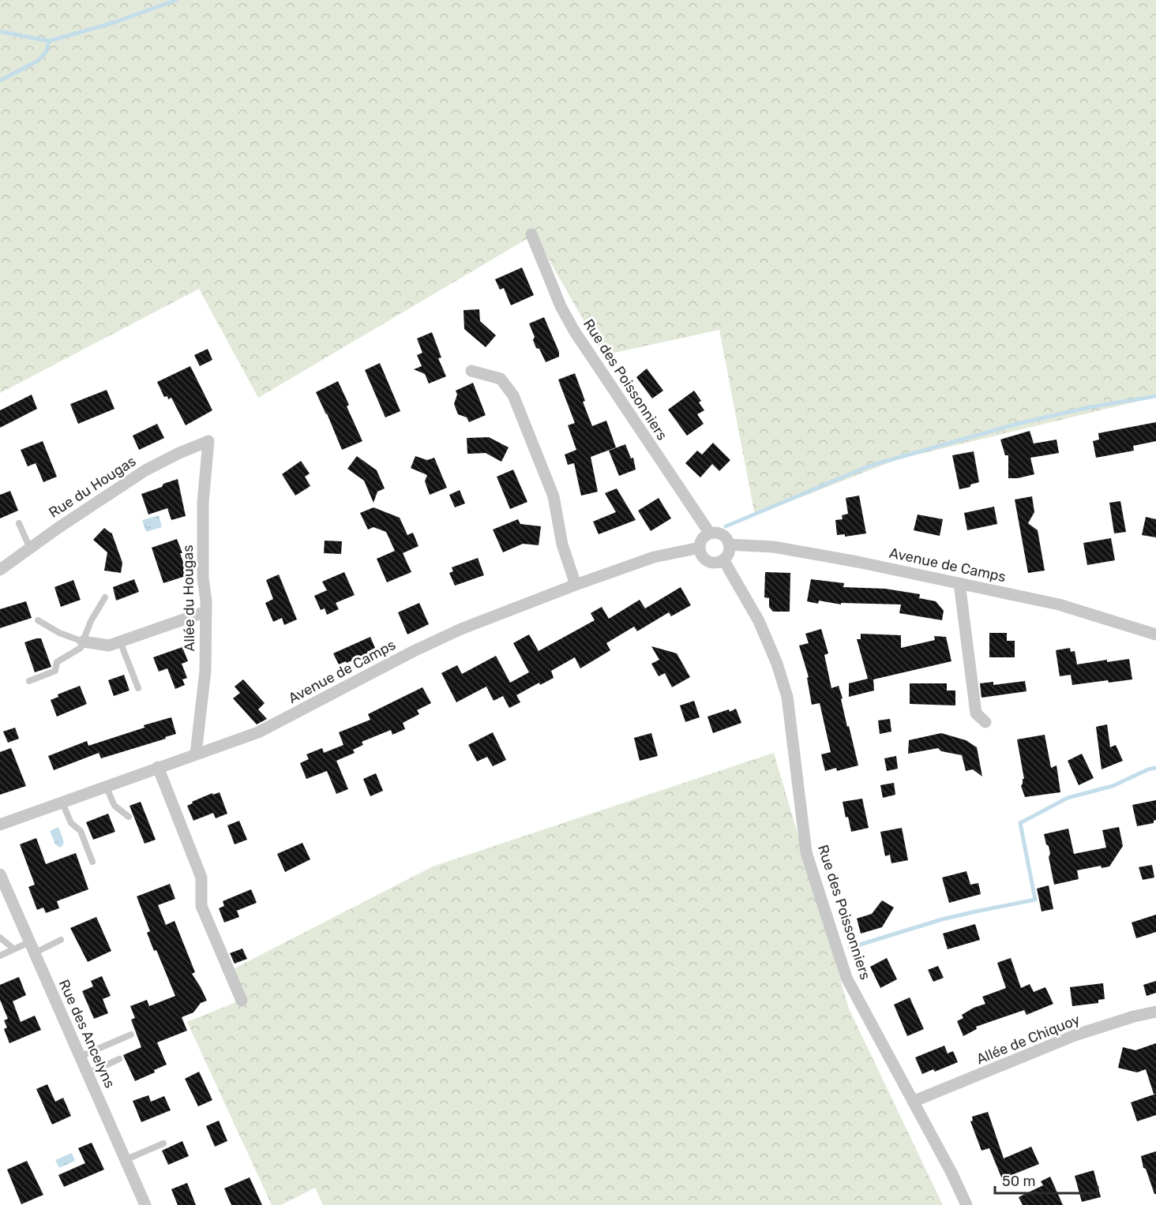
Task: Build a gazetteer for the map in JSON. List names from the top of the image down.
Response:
{
  "streets": {
    "street": [
      "Rue des Poissonniers",
      "Rue du Hougas",
      "Avenue de Camps",
      "Allée du Hougas",
      "Rue des Ancelyns",
      "Allée de Chiquoy"
    ]
  },
  "crossings": [
    ["Rue des Poissonniers", "Avenue de Camps"],
    ["Rue des Poissonniers", "Allée de Chiquoy"],
    ["Rue du Hougas", "Allée du Hougas"],
    ["Avenue de Camps", "Allée du Hougas"]
  ],
  "scale_bar": "50 m"
}
